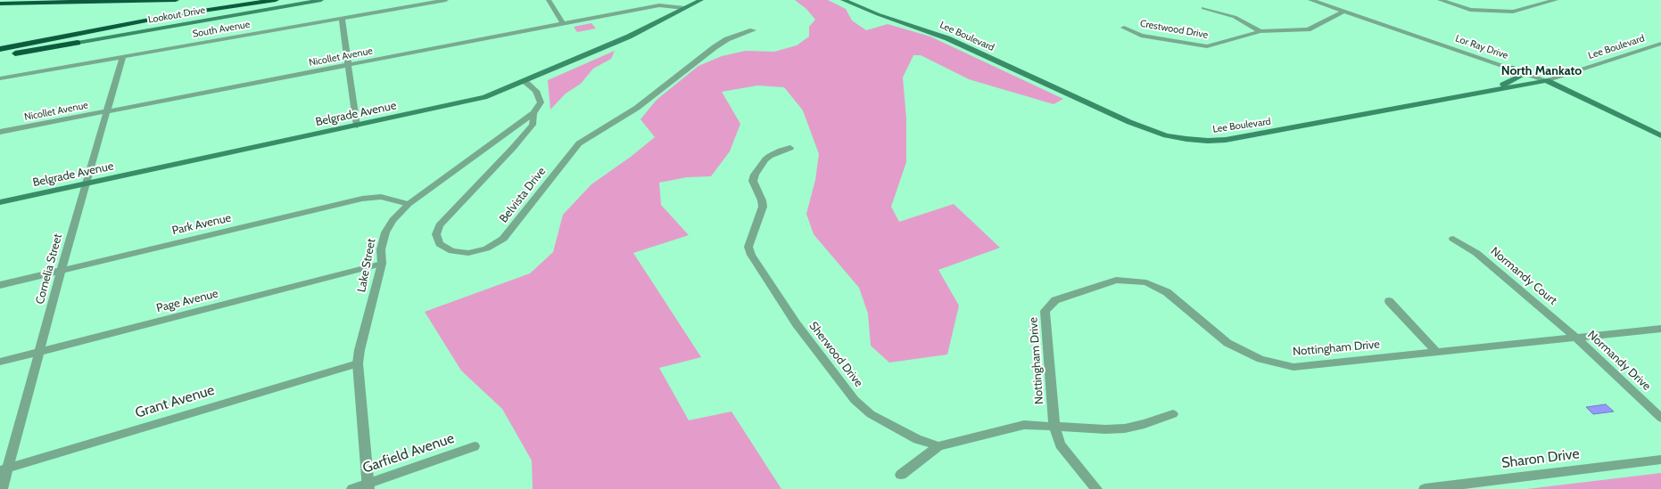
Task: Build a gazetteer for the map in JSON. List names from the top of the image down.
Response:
{
  "streets": {
    "main road": [
      "Lookout Drive",
      "Lee Boulevard",
      "Lor Ray Drive",
      "Belgrade Avenue"
    ],
    "street": [
      "South Avenue",
      "Crestwood Drive",
      "Nicollet Avenue",
      "Belvista Drive",
      "Park Avenue",
      "Lake Street",
      "Cornelia Street",
      "Normandy Court",
      "Page Avenue",
      "Nottingham Drive",
      "Sherwood Drive",
      "Normandy Drive",
      "Grant Avenue",
      "Garfield Avenue",
      "Sharon Drive"
    ]
  },
  "crossings": [
    ["South Avenue", "Cornelia Street"],
    ["Crestwood Drive", "Lor Ray Drive"],
    ["Lee Boulevard", "Lor Ray Drive"],
    ["Nicollet Avenue", "Belgrade Avenue"],
    ["Nicollet Avenue", "Cornelia Street"],
    ["Belgrade Avenue", "Cornelia Street"],
    ["Belvista Drive", "Lake Street"],
    ["Park Avenue", "Lake Street"],
    ["Park Avenue", "Cornelia Street"],
    ["Lake Street", "Page Avenue"],
    ["Lake Street", "Grant Avenue"],
    ["Lake Street", "Garfield Avenue"],
    ["Cornelia Street", "Page Avenue"],
    ["Cornelia Street", "Grant Avenue"],
    ["Normandy Court", "Nottingham Drive"],
    ["Normandy Court", "Normandy Drive"],
    ["Nottingham Drive", "Normandy Drive"]
  ],
  "districts": ["North Mankato"]
}
